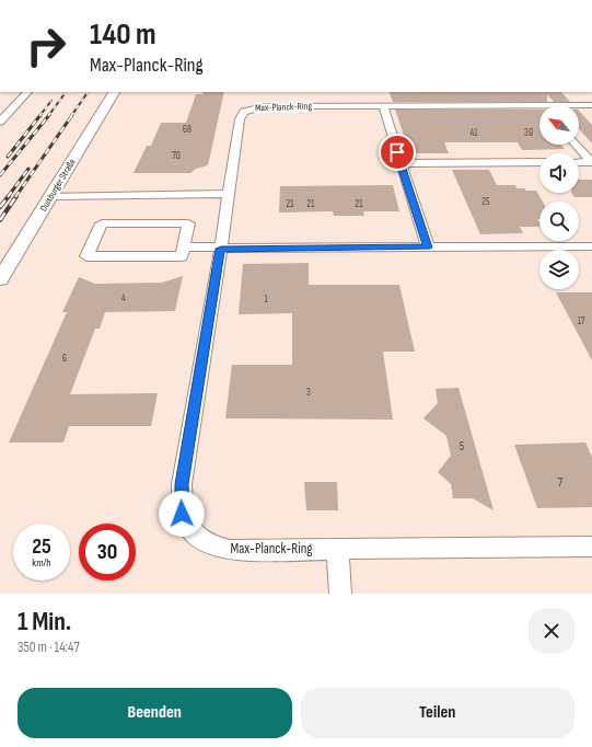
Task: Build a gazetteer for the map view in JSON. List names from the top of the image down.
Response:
{
  "streets": {
    "main road": ["Duisburger Straße"],
    "street": ["Max-Planck-Ring"]
  },
  "house_numbers": [
    "68",
    "41",
    "39",
    "70",
    "25",
    "21",
    "21",
    "21",
    "4",
    "1",
    "17",
    "6",
    "3",
    "5",
    "7"
  ],
  "north": "top left",
  "page": {
    "turn": ["140 m", "Max-Planck-Ring"],
    "speed": "25 km/h",
    "limit": "30",
    "heading": ["1 Min.", "350 m · 14:47"],
    "buttons": ["Beenden", "Teilen"]
  }
}
